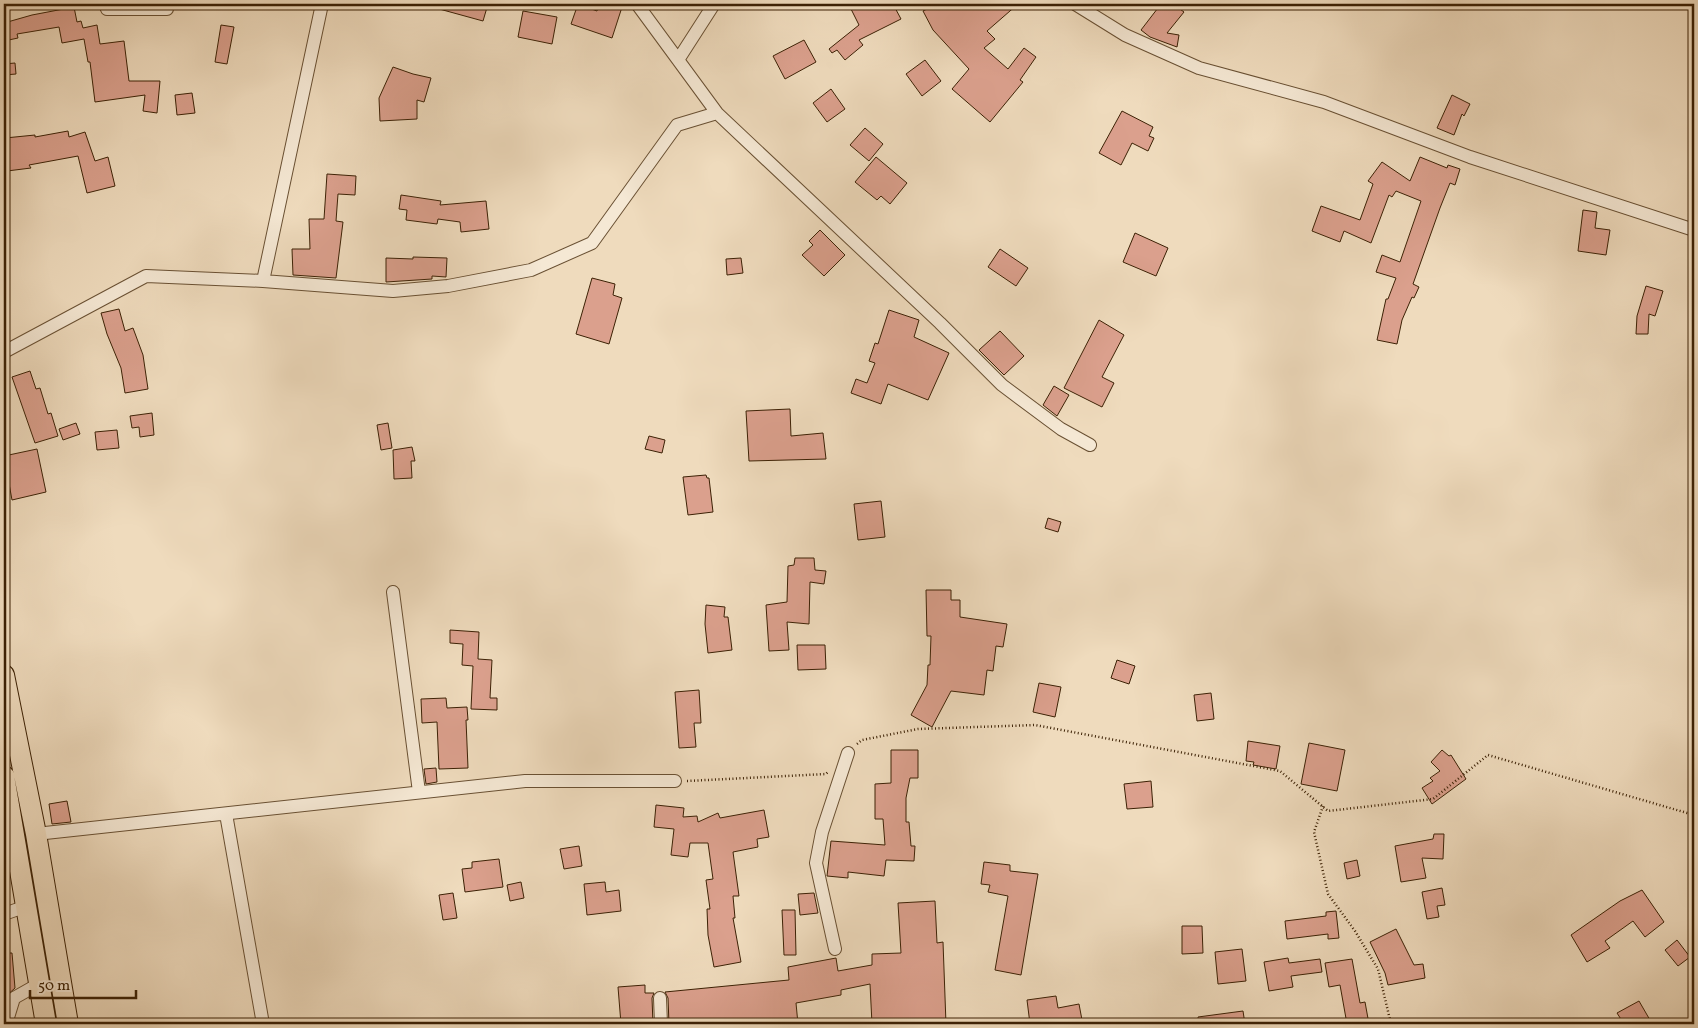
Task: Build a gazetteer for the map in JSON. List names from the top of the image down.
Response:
{
  "scale_bar": "50 m"
}
